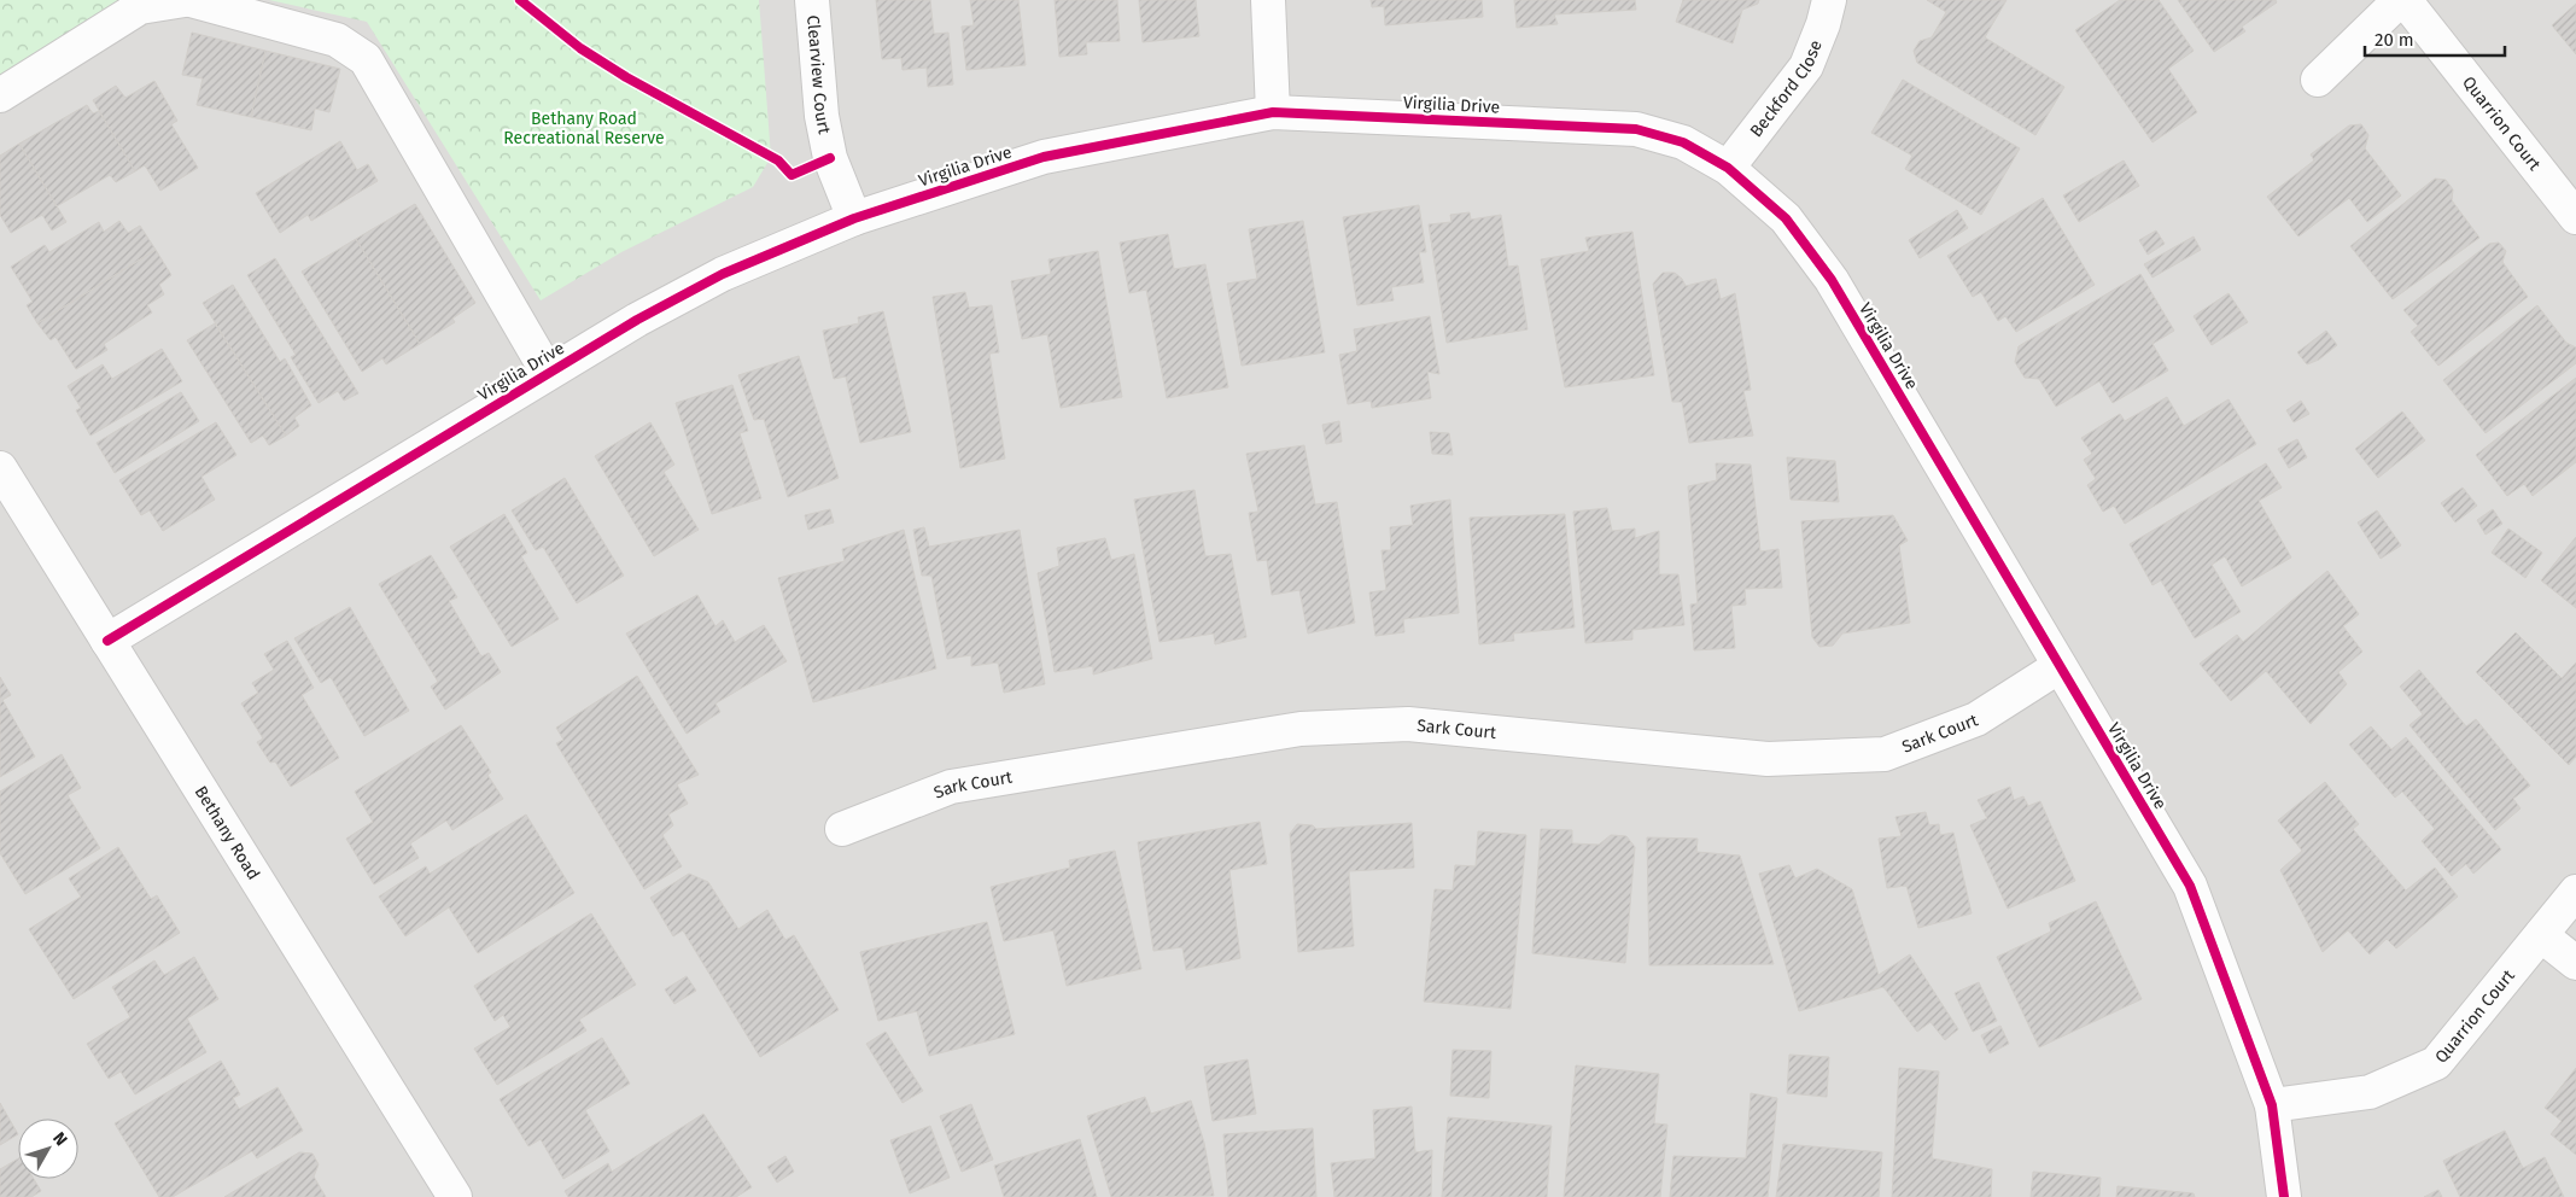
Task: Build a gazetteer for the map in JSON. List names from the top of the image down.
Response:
{
  "streets": {
    "street": [
      "Clearview Court",
      "Beckford Close",
      "Virgilia Drive",
      "Quarrion Court",
      "Sark Court",
      "Bethany Road"
    ]
  },
  "crossings": [
    ["Clearview Court", "Virgilia Drive"],
    ["Beckford Close", "Virgilia Drive"],
    ["Virgilia Drive", "Quarrion Court"],
    ["Virgilia Drive", "Sark Court"],
    ["Virgilia Drive", "Bethany Road"]
  ],
  "parks": ["Bethany Road Recreational Reserve"],
  "scale_bar": "20 m",
  "north": "top right"
}
